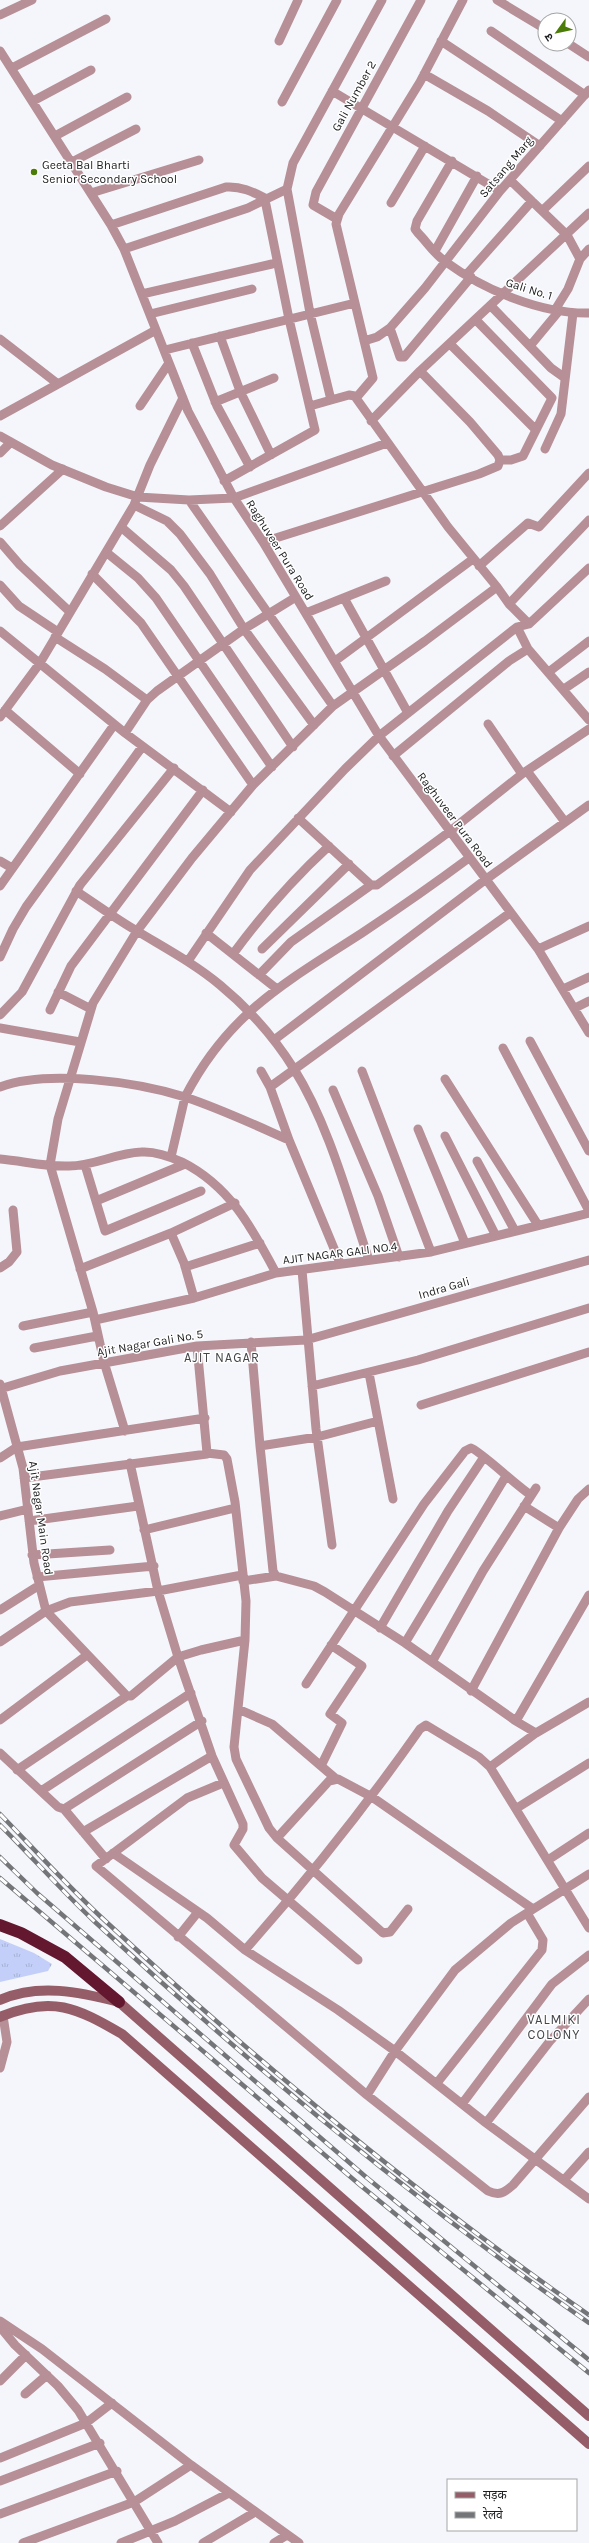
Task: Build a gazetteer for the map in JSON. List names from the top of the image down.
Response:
{
  "streets": {
    "street": [
      "Gali Number 2",
      "Satsang Marg",
      "Gali No. 1",
      "Raghuveer Pura Road",
      "AJIT NAGAR GALI NO.4",
      "Indra Gali",
      "Ajit Nagar Gali No. 5",
      "Ajit Nagar Main Road"
    ]
  },
  "crossings": [
    ["Satsang Marg", "Gali No. 1"],
    ["Indra Gali", "Ajit Nagar Gali No. 5"],
    ["Ajit Nagar Gali No. 5", "Ajit Nagar Main Road"]
  ],
  "districts": ["AJIT NAGAR", "VALMIKI COLONY"],
  "places": ["Geeta Bal Bharti Senior Secondary School"],
  "legend": ["सड़क", "रेलवे"],
  "north": "bottom left"
}
